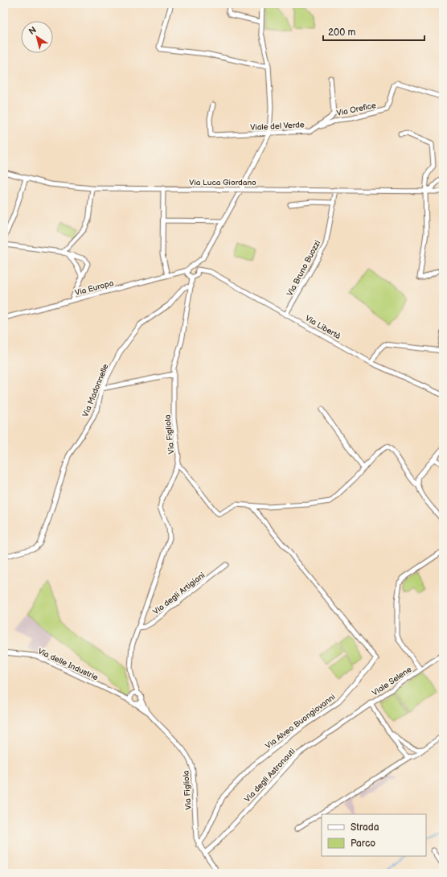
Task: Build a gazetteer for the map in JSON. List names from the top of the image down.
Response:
{
  "streets": {
    "street": [
      "Via Orefice",
      "Viale del Verde",
      "Via Luca Giordano",
      "Via Bruno Buozzi",
      "Via Europa",
      "Via Libertà",
      "Via Madonnelle",
      "Via Figliola",
      "Via degli Artigiani",
      "Via delle Industrie",
      "Viale Selene",
      "Via Alveo Buongiovanni",
      "Via degli Astronauti"
    ]
  },
  "crossings": [
    ["Via Orefice", "Viale del Verde"],
    ["Via Luca Giordano", "Via Bruno Buozzi"],
    ["Via Bruno Buozzi", "Via Libertà"],
    ["Via Europa", "Via Libertà"],
    ["Via Europa", "Via Figliola"],
    ["Via Libertà", "Via Figliola"],
    ["Via Madonnelle", "Via Figliola"],
    ["Via Figliola", "Via degli Artigiani"],
    ["Via Figliola", "Via delle Industrie"],
    ["Via Figliola", "Via Alveo Buongiovanni"],
    ["Via Figliola", "Via degli Astronauti"],
    ["Viale Selene", "Via degli Astronauti"]
  ],
  "legend": ["Strada", "Parco"],
  "scale_bar": "200 m",
  "north": "top left"
}
